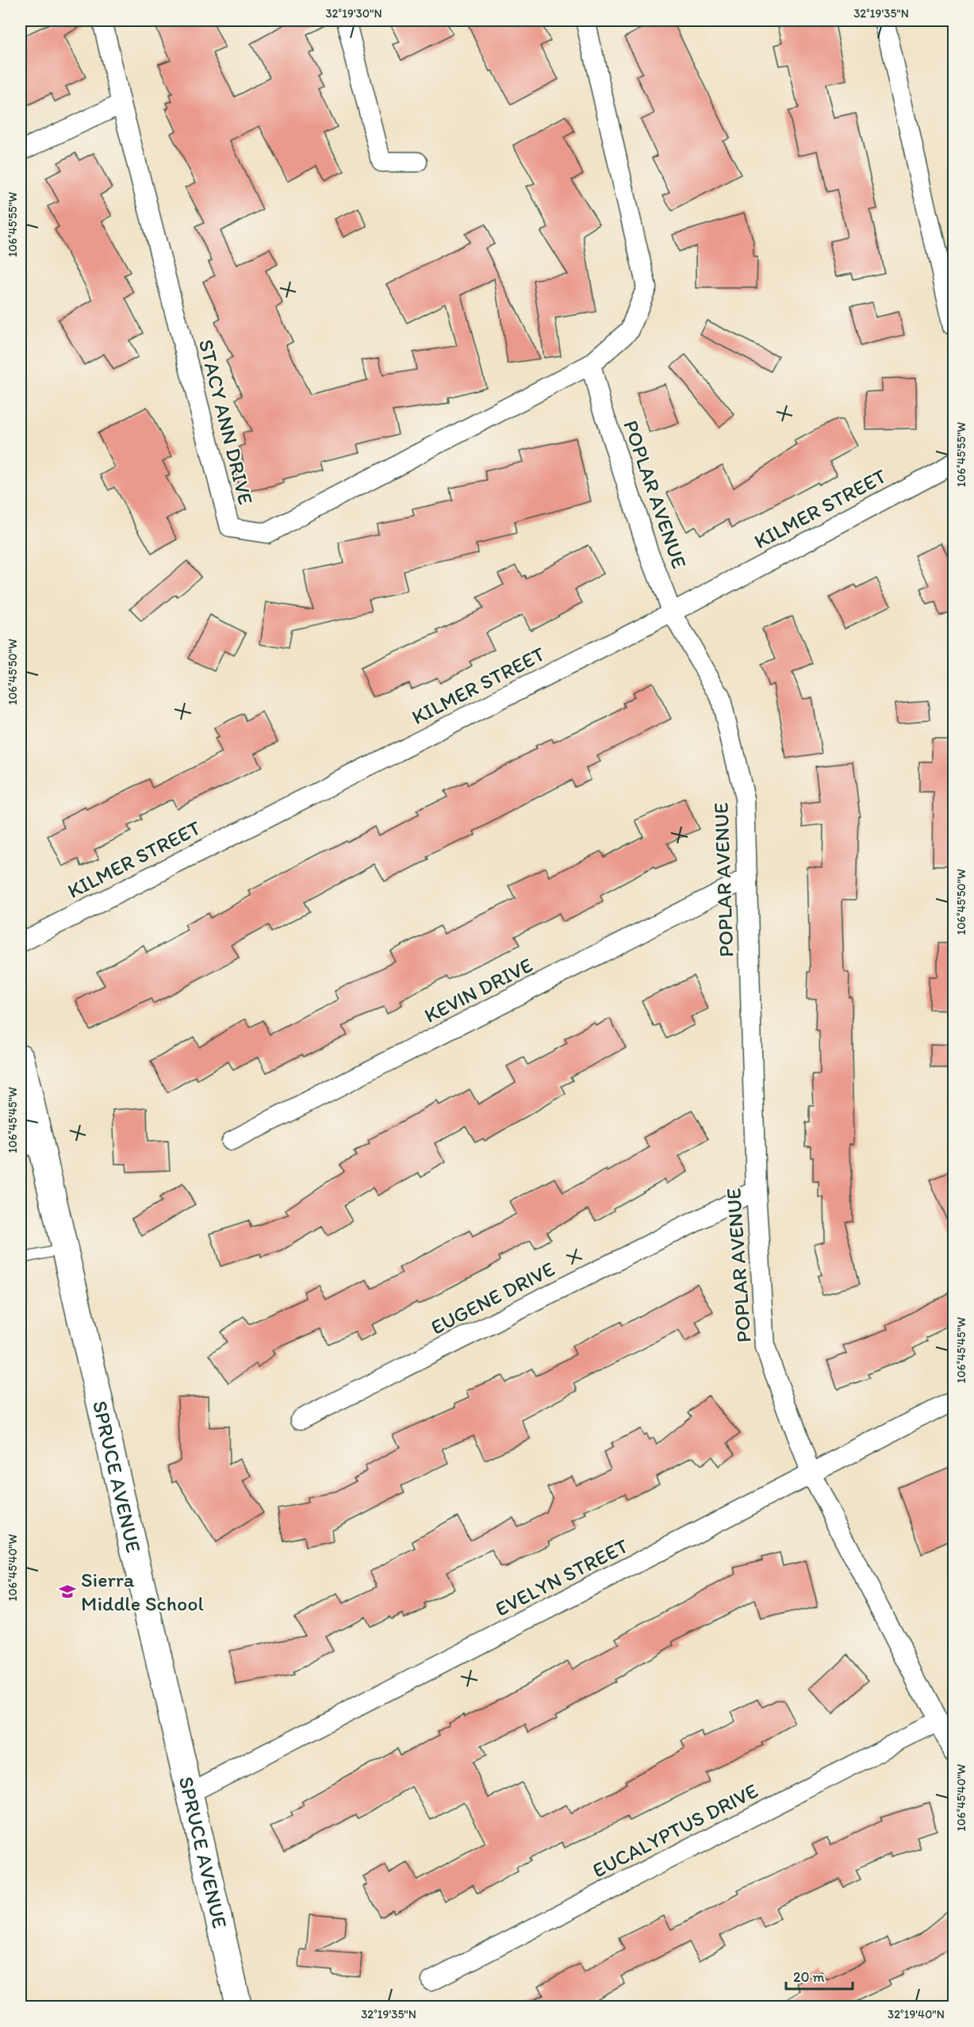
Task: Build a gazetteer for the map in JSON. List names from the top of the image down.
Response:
{
  "streets": {
    "main road": ["SPRUCE AVENUE"],
    "street": [
      "STACY ANN DRIVE",
      "POPLAR AVENUE",
      "KILMER STREET",
      "KEVIN DRIVE",
      "EUGENE DRIVE",
      "EVELYN STREET",
      "EUCALYPTUS DRIVE"
    ]
  },
  "crossings": [
    ["STACY ANN DRIVE", "POPLAR AVENUE"],
    ["POPLAR AVENUE", "KILMER STREET"],
    ["POPLAR AVENUE", "KEVIN DRIVE"],
    ["POPLAR AVENUE", "EUGENE DRIVE"],
    ["POPLAR AVENUE", "EVELYN STREET"],
    ["POPLAR AVENUE", "EUCALYPTUS DRIVE"],
    ["SPRUCE AVENUE", "EVELYN STREET"]
  ],
  "places": {
    "school or university": ["Sierra Middle School"]
  },
  "scale_bar": "20 m",
  "coordinates": [
    "32°19'30\"N",
    "32°19'35\"N",
    "106°45'55\"W",
    "106°45'50\"W",
    "106°45'45\"W",
    "106°45'40\"W",
    "32°19'40\"N"
  ]
}
